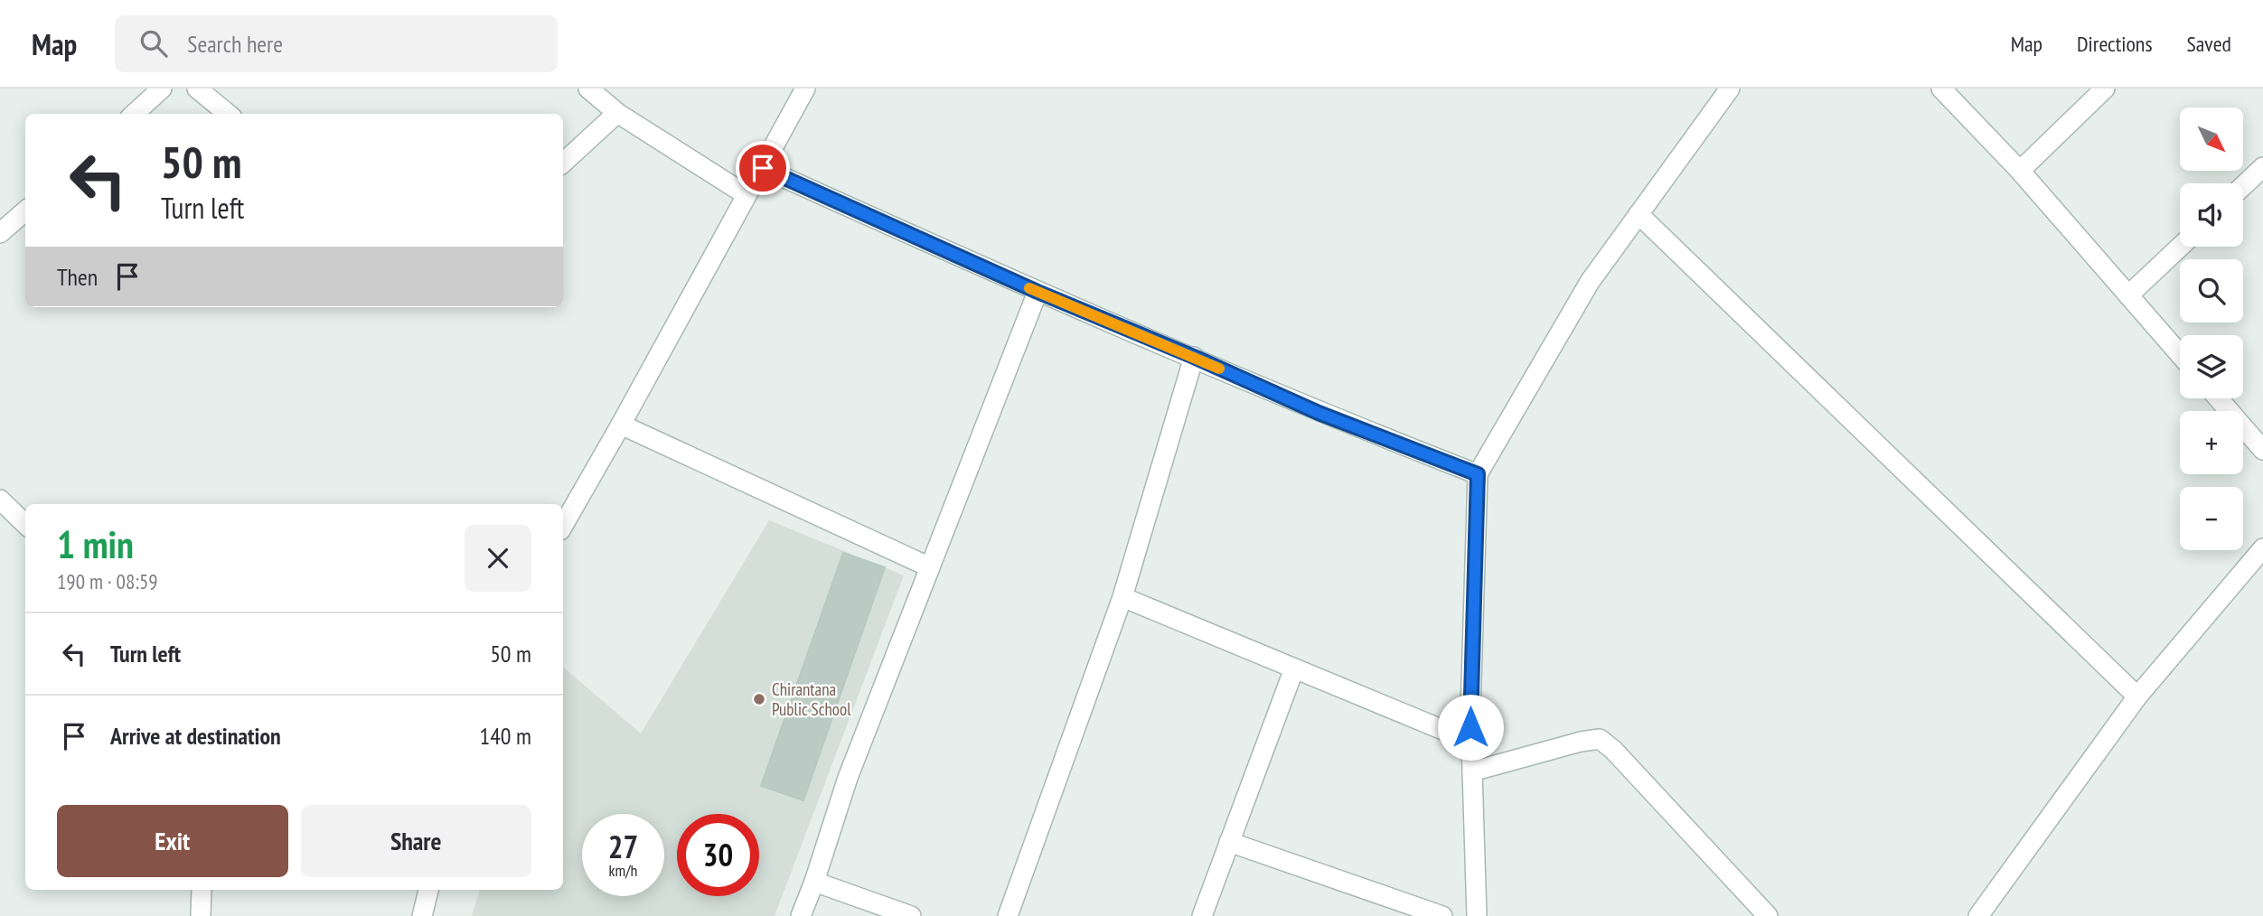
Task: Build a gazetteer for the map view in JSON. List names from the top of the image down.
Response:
{
  "places": ["Chirantana Public School"],
  "north": "bottom right",
  "page": {
    "header": "Map",
    "search": "Search here",
    "nav": ["Map", "Directions", "Saved"],
    "map_buttons": ["+", "−"],
    "turn": ["50 m", "Turn left"],
    "then": "Then",
    "heading": ["1 min", "190 m · 08:59"],
    "list": [
      {
        "name": "Turn left",
        "value": "50 m"
      },
      {
        "name": "Arrive at destination",
        "value": "140 m"
      }
    ],
    "buttons": ["Exit", "Share"],
    "speed": "27 km/h",
    "limit": "30"
  }
}
